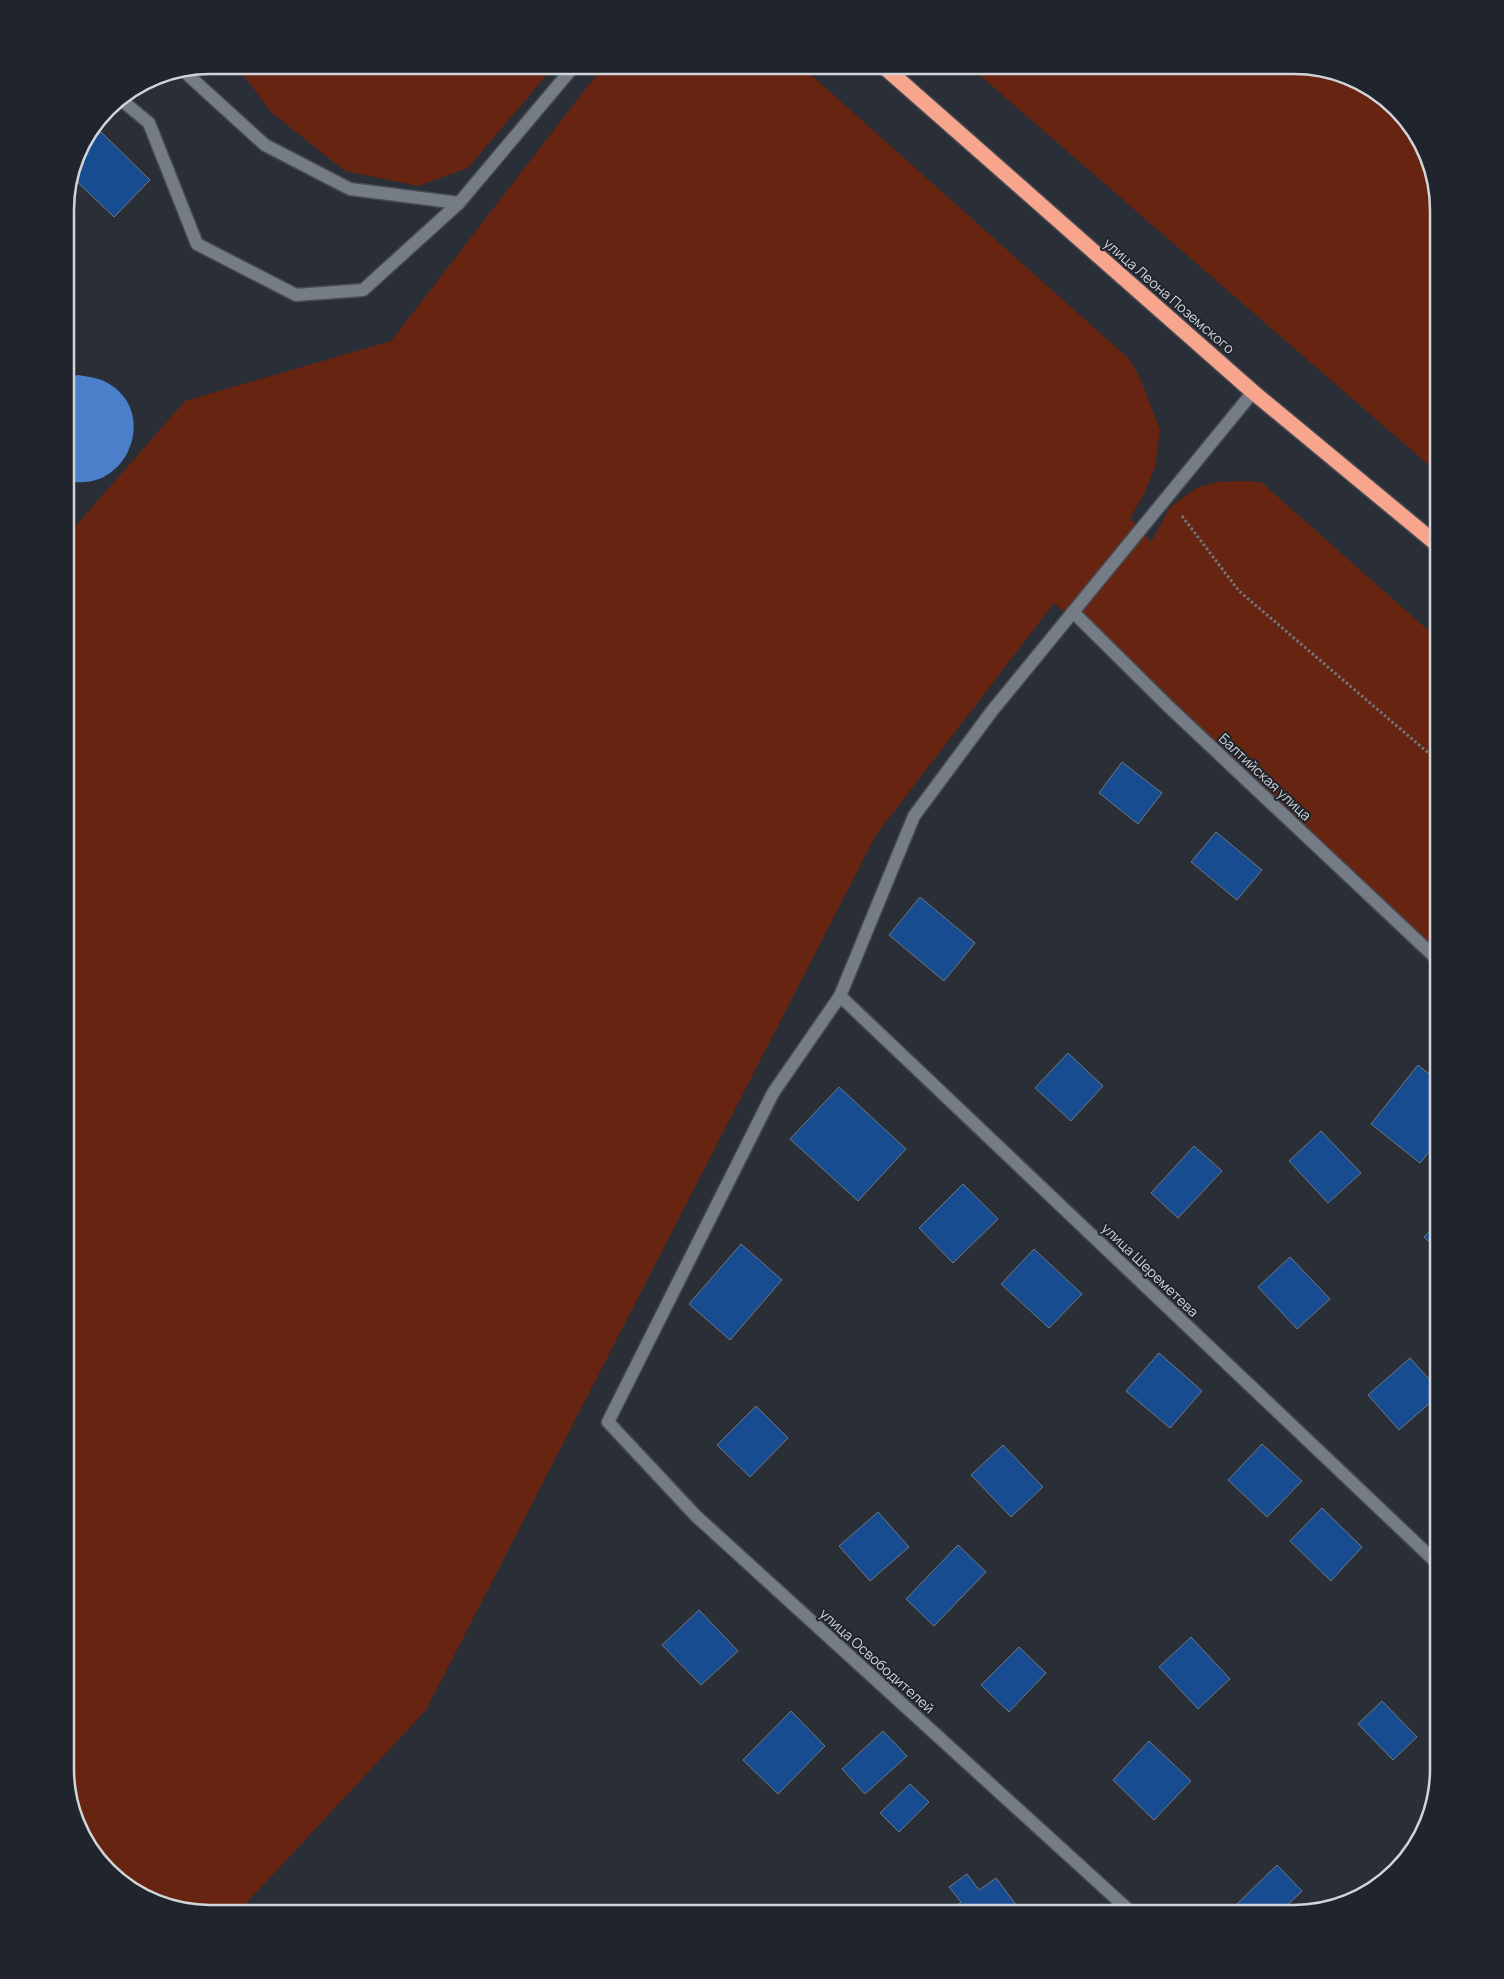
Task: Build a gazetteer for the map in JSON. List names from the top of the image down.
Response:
{
  "streets": {
    "highway": ["улица Леона Поземского"],
    "street": ["Балтийская улица", "улица Шереметева", "улица Освободителей"]
  },
  "crossings": [
    ["улица Шереметева", "улица Освободителей"]
  ]
}
